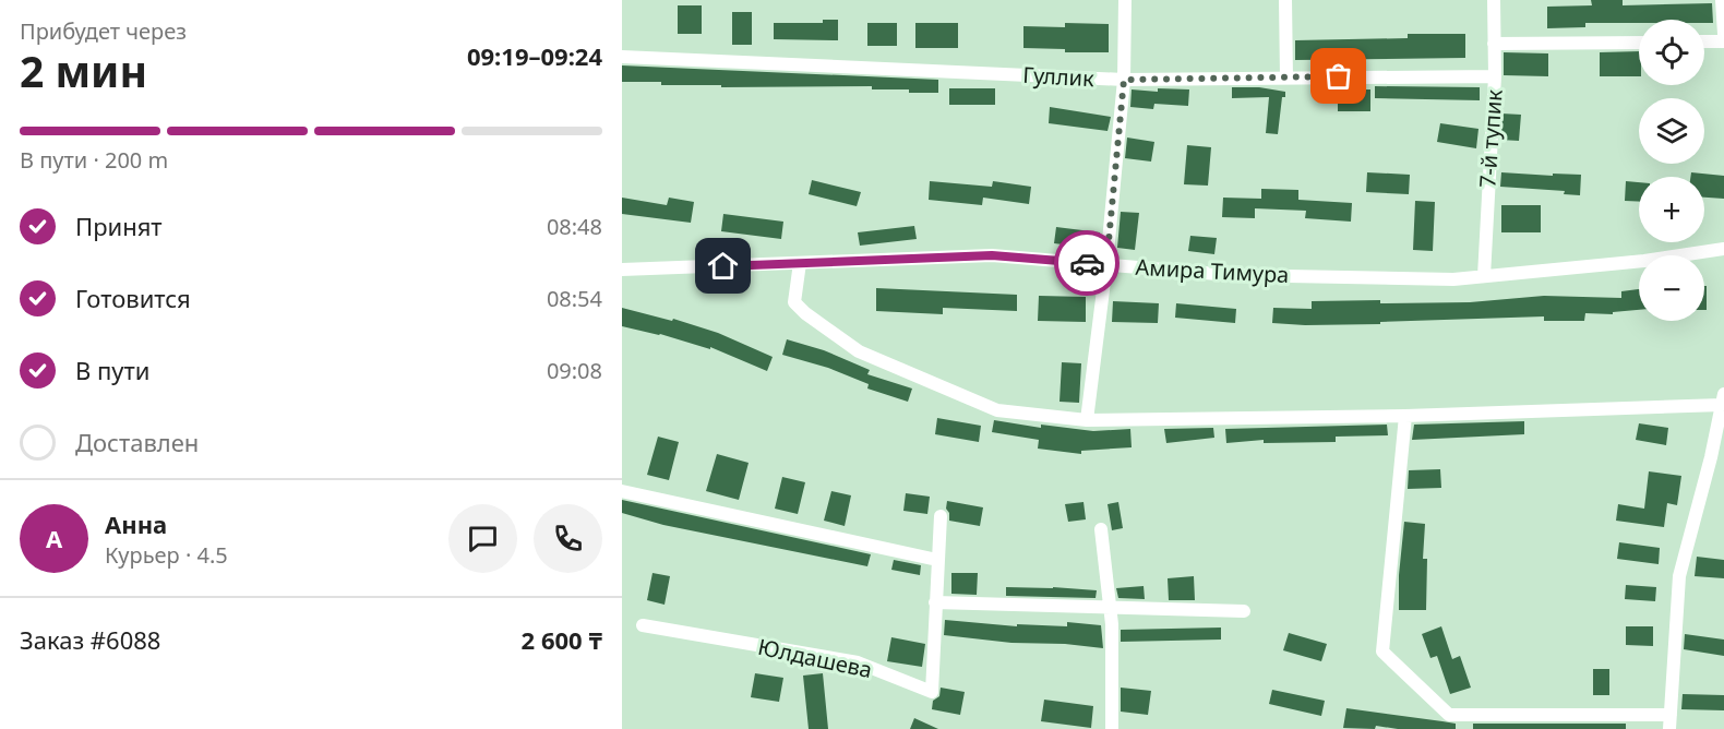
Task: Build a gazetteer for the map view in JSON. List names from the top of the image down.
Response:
{
  "streets": {
    "street": [
      "Гуллик",
      "7-й тупик",
      "Амира Тимура",
      "Юлдашева"
    ]
  },
  "crossings": [
    ["Гуллик", "7-й тупик"],
    ["7-й тупик", "Амира Тимура"]
  ],
  "page": {
    "heading": ["2 мин", "Прибудет через", "09:19–09:24"],
    "panel": [
      "Анна",
      "Курьер · 4.5",
      "Заказ #6088",
      "2 600 ₸"
    ],
    "map_buttons": ["+", "−"],
    "bar": "В пути · 200 m",
    "list": [
      ["Принят", "08:48"],
      ["Готовится", "08:54"],
      ["В пути", "09:08"],
      "Доставлен"
    ],
    "round": "А"
  }
}
